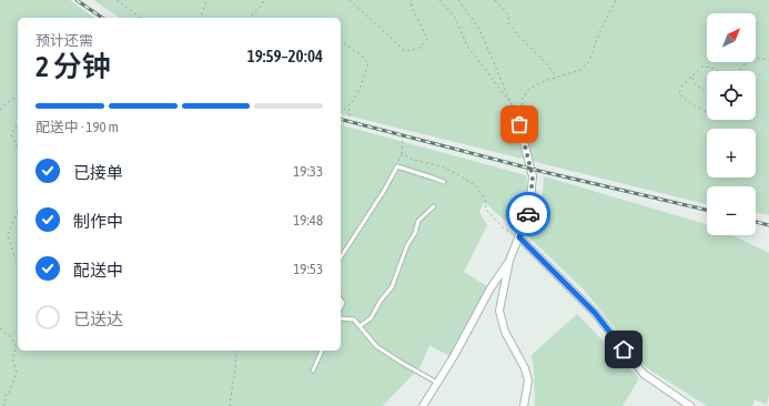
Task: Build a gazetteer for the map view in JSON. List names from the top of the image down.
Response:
{
  "north": "top right",
  "page": {
    "map_buttons": ["+", "−"],
    "heading": ["2 分钟", "预计还需", "19:59–20:04"],
    "bar": "配送中 · 190 m",
    "list": [
      ["已接单", "19:33"],
      ["制作中", "19:48"],
      ["配送中", "19:53"],
      "已送达"
    ]
  }
}
